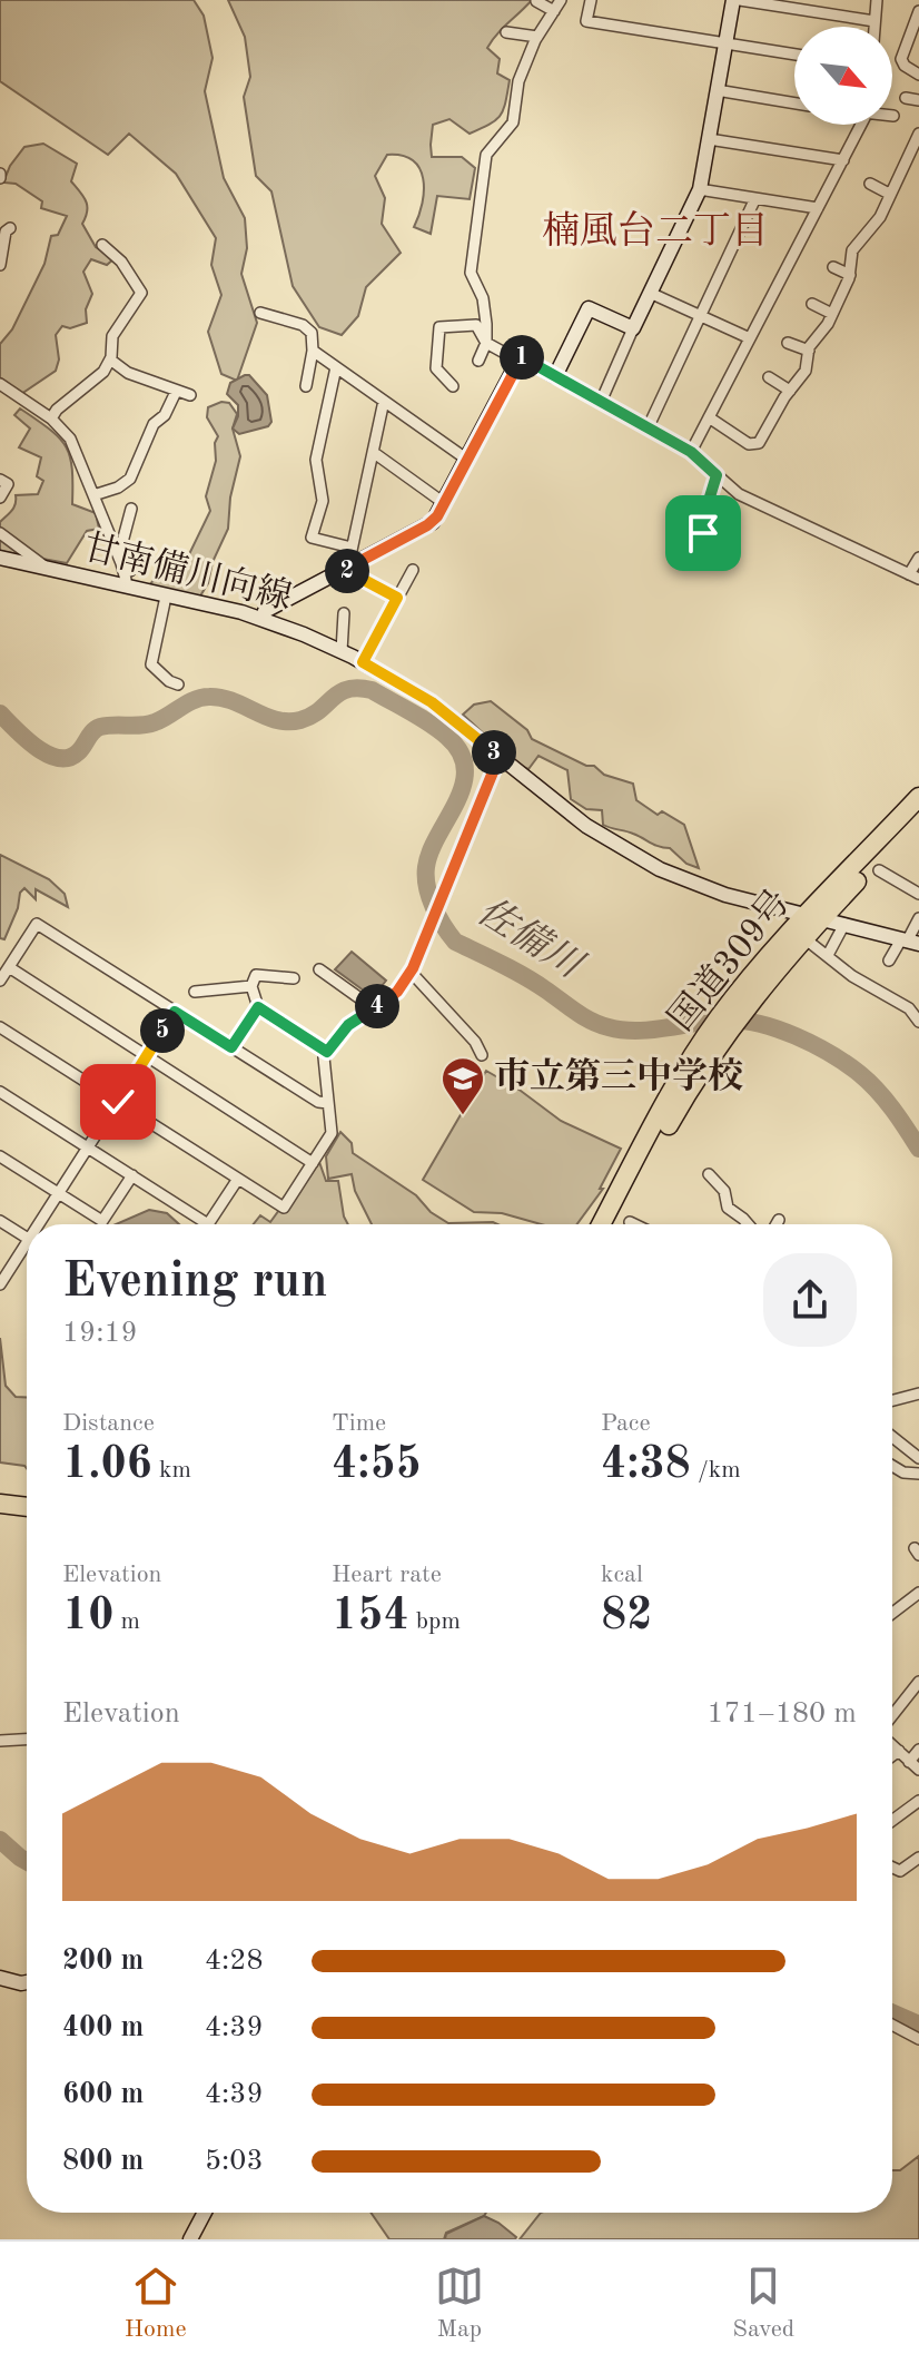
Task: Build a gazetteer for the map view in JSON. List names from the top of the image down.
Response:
{
  "streets": {
    "highway": ["国道309号"],
    "street": ["甘南備川向線"]
  },
  "crossings": [
    ["甘南備川向線", "国道309号"]
  ],
  "districts": ["楠風台二丁目"],
  "water": ["佐備川"],
  "places": {
    "school or university": ["市立第三中学校"]
  },
  "north": "bottom right",
  "page": {
    "pins": [
      "1",
      "2",
      "3",
      "4",
      "5"
    ],
    "heading": ["Evening run", "19:19"],
    "stats": [
      ["Distance", "1.06 km"],
      ["Time", "4:55"],
      ["Pace", "4:38 /km"],
      ["Elevation", "10 m"],
      ["Heart rate", "154 bpm"],
      ["kcal", "82"]
    ],
    "chart": ["Elevation", "171–180 m"],
    "list": [
      {
        "name": "200 m",
        "note": "4:28"
      },
      {
        "name": "400 m",
        "note": "4:39"
      },
      {
        "name": "600 m",
        "note": "4:39"
      },
      {
        "name": "800 m",
        "note": "5:03"
      }
    ],
    "tabs": ["Home", "Map", "Saved"]
  }
}
